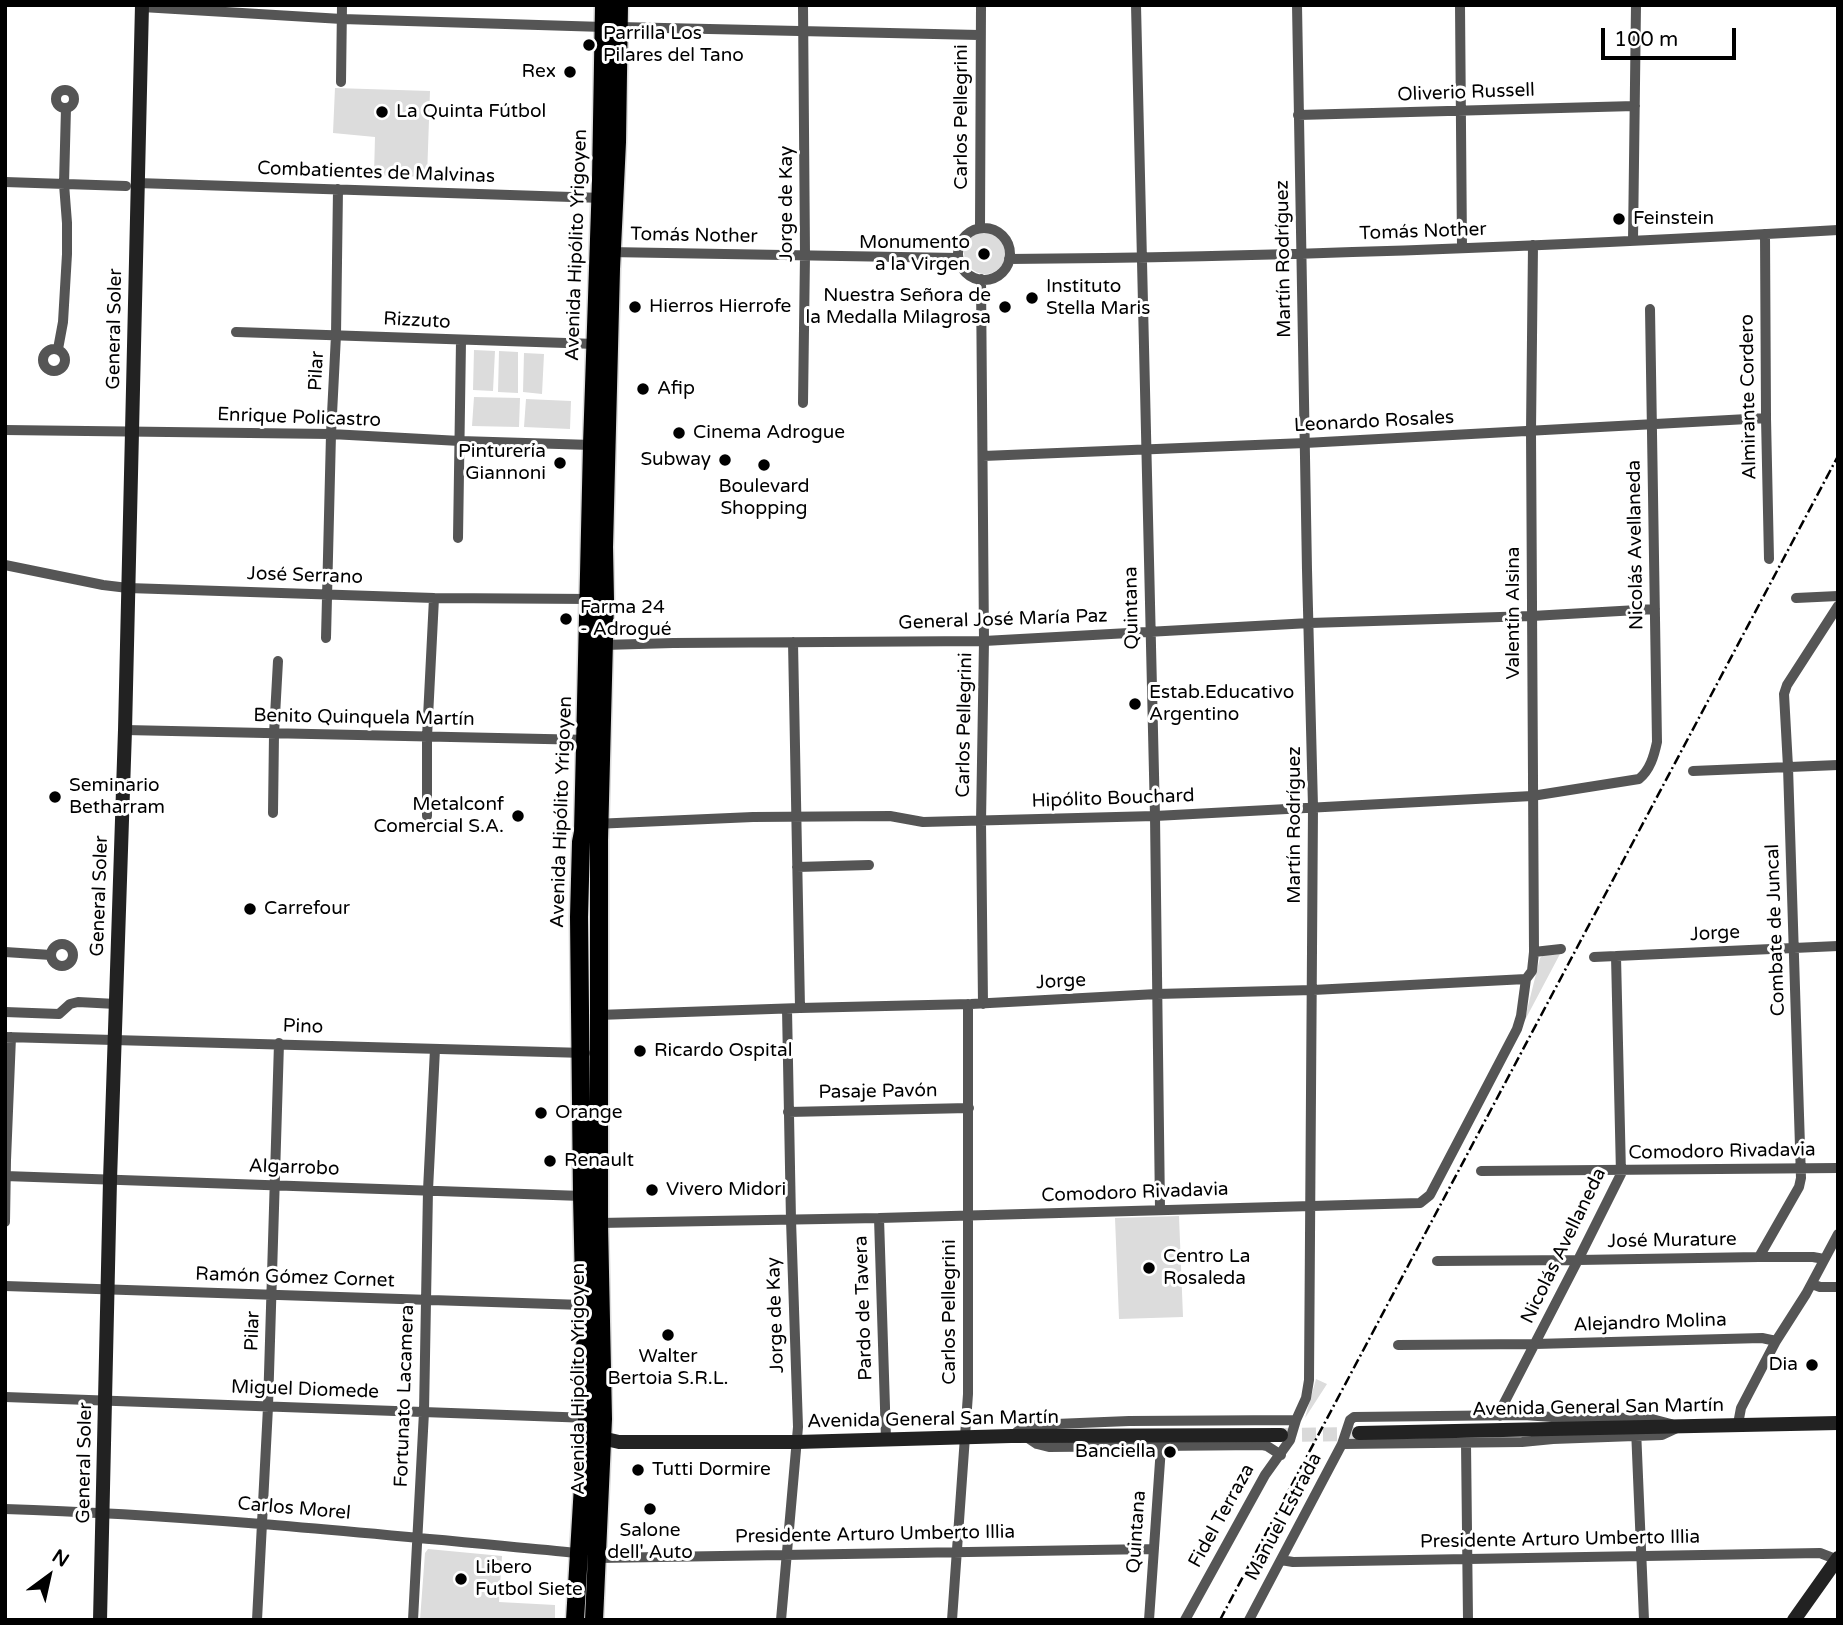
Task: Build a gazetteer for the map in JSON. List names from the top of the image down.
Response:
{
  "streets": {
    "main road": ["Avenida Hipólito Yrigoyen"],
    "street": [
      "Oliverio Russell",
      "Carlos Pellegrini",
      "Combatientes de Malvinas",
      "Jorge de Kay",
      "Tomás Nother",
      "Martín Rodríguez",
      "Rizzuto",
      "General Soler",
      "Pilar",
      "Almirante Cordero",
      "Enrique Policastro",
      "Leonardo Rosales",
      "Nicolás Avellaneda",
      "José Serrano",
      "Quintana",
      "Valentín Alsina",
      "General José María Paz",
      "Benito Quinquela Martín",
      "Hipólito Bouchard",
      "Combate de Juncal",
      "Jorge",
      "Pino",
      "Pasaje Pavón",
      "Comodoro Rivadavia",
      "Algarrobo",
      "José Murature",
      "Ramón Gómez Cornet",
      "Pardo de Tavera",
      "Alejandro Molina",
      "Miguel Diomede",
      "Fortunato Lacamera",
      "Avenida General San Martín",
      "Carlos Morel",
      "Fidel Terraza",
      "Manuel Estrada",
      "Presidente Arturo Umberto Illia"
    ]
  },
  "crossings": [
    ["Oliverio Russell", "Martín Rodríguez"],
    ["Carlos Pellegrini", "Tomás Nother"],
    ["Carlos Pellegrini", "Leonardo Rosales"],
    ["Carlos Pellegrini", "General José María Paz"],
    ["Carlos Pellegrini", "Hipólito Bouchard"],
    ["Carlos Pellegrini", "Jorge"],
    ["Carlos Pellegrini", "Pasaje Pavón"],
    ["Carlos Pellegrini", "Comodoro Rivadavia"],
    ["Carlos Pellegrini", "Avenida General San Martín"],
    ["Carlos Pellegrini", "Presidente Arturo Umberto Illia"],
    ["Combatientes de Malvinas", "Avenida Hipólito Yrigoyen"],
    ["Combatientes de Malvinas", "General Soler"],
    ["Combatientes de Malvinas", "Pilar"],
    ["Jorge de Kay", "Tomás Nother"],
    ["Jorge de Kay", "Jorge"],
    ["Jorge de Kay", "Pasaje Pavón"],
    ["Jorge de Kay", "Comodoro Rivadavia"],
    ["Jorge de Kay", "Avenida General San Martín"],
    ["Jorge de Kay", "Presidente Arturo Umberto Illia"],
    ["Tomás Nother", "Avenida Hipólito Yrigoyen"],
    ["Tomás Nother", "Martín Rodríguez"],
    ["Tomás Nother", "Almirante Cordero"],
    ["Tomás Nother", "Quintana"],
    ["Tomás Nother", "Valentín Alsina"],
    ["Avenida Hipólito Yrigoyen", "Rizzuto"],
    ["Avenida Hipólito Yrigoyen", "Enrique Policastro"],
    ["Avenida Hipólito Yrigoyen", "José Serrano"],
    ["Avenida Hipólito Yrigoyen", "General José María Paz"],
    ["Avenida Hipólito Yrigoyen", "Benito Quinquela Martín"],
    ["Avenida Hipólito Yrigoyen", "Hipólito Bouchard"],
    ["Avenida Hipólito Yrigoyen", "Jorge"],
    ["Avenida Hipólito Yrigoyen", "Pino"],
    ["Avenida Hipólito Yrigoyen", "Comodoro Rivadavia"],
    ["Avenida Hipólito Yrigoyen", "Algarrobo"],
    ["Avenida Hipólito Yrigoyen", "Ramón Gómez Cornet"],
    ["Avenida Hipólito Yrigoyen", "Miguel Diomede"],
    ["Avenida Hipólito Yrigoyen", "Avenida General San Martín"],
    ["Avenida Hipólito Yrigoyen", "Carlos Morel"],
    ["Avenida Hipólito Yrigoyen", "Presidente Arturo Umberto Illia"],
    ["Martín Rodríguez", "Leonardo Rosales"],
    ["Martín Rodríguez", "General José María Paz"],
    ["Martín Rodríguez", "Hipólito Bouchard"],
    ["Martín Rodríguez", "Jorge"],
    ["Martín Rodríguez", "Comodoro Rivadavia"],
    ["Martín Rodríguez", "Avenida General San Martín"],
    ["Martín Rodríguez", "Fidel Terraza"],
    ["Rizzuto", "Pilar"],
    ["General Soler", "Enrique Policastro"],
    ["General Soler", "José Serrano"],
    ["General Soler", "Benito Quinquela Martín"],
    ["General Soler", "Pino"],
    ["General Soler", "Algarrobo"],
    ["General Soler", "Ramón Gómez Cornet"],
    ["General Soler", "Miguel Diomede"],
    ["General Soler", "Carlos Morel"],
    ["Pilar", "Enrique Policastro"],
    ["Pilar", "José Serrano"],
    ["Pilar", "Pino"],
    ["Pilar", "Algarrobo"],
    ["Pilar", "Ramón Gómez Cornet"],
    ["Pilar", "Miguel Diomede"],
    ["Pilar", "Carlos Morel"],
    ["Almirante Cordero", "Leonardo Rosales"],
    ["Leonardo Rosales", "Nicolás Avellaneda"],
    ["Leonardo Rosales", "Quintana"],
    ["Leonardo Rosales", "Valentín Alsina"],
    ["Nicolás Avellaneda", "General José María Paz"],
    ["Nicolás Avellaneda", "Hipólito Bouchard"],
    ["Nicolás Avellaneda", "Jorge"],
    ["Nicolás Avellaneda", "Comodoro Rivadavia"],
    ["Nicolás Avellaneda", "José Murature"],
    ["Nicolás Avellaneda", "Alejandro Molina"],
    ["Quintana", "General José María Paz"],
    ["Quintana", "Hipólito Bouchard"],
    ["Quintana", "Jorge"],
    ["Quintana", "Comodoro Rivadavia"],
    ["Quintana", "Presidente Arturo Umberto Illia"],
    ["Valentín Alsina", "General José María Paz"],
    ["Valentín Alsina", "Hipólito Bouchard"],
    ["Valentín Alsina", "Jorge"],
    ["Valentín Alsina", "Comodoro Rivadavia"],
    ["Combate de Juncal", "Jorge"],
    ["Combate de Juncal", "Comodoro Rivadavia"],
    ["Combate de Juncal", "José Murature"],
    ["Jorge", "Comodoro Rivadavia"],
    ["Pino", "Fortunato Lacamera"],
    ["Comodoro Rivadavia", "Pardo de Tavera"],
    ["Algarrobo", "Fortunato Lacamera"],
    ["Ramón Gómez Cornet", "Fortunato Lacamera"],
    ["Pardo de Tavera", "Avenida General San Martín"],
    ["Miguel Diomede", "Fortunato Lacamera"],
    ["Miguel Diomede", "Avenida General San Martín"],
    ["Fortunato Lacamera", "Carlos Morel"],
    ["Avenida General San Martín", "Fidel Terraza"],
    ["Avenida General San Martín", "Manuel Estrada"],
    ["Manuel Estrada", "Presidente Arturo Umberto Illia"]
  ],
  "places": [
    "Parrilla Los Pilares del Tano",
    "Rex",
    "La Quinta Fútbol",
    "Feinstein",
    "Monumento a la Virgen",
    "Instituto Stella Maris",
    "Hierros Hierrofe",
    "Nuestra Señora de la Medalla Milagrosa",
    "Afip",
    "Cinema Adrogue",
    "Subway",
    "Pinturería Giannoni",
    "Boulevard Shopping",
    "Farma 24 - Adrogué",
    "Estab.Educativo Argentino",
    "Seminario Betharram",
    "Metalconf Comercial S.A.",
    "Carrefour",
    "Ricardo Ospital",
    "Orange",
    "Renault",
    "Vivero Midori",
    "Centro La Rosaleda",
    "Walter Bertoia S.R.L.",
    "Dia",
    "Banciella",
    "Tutti Dormire",
    "Salone dell' Auto",
    "Libero Futbol Siete"
  ],
  "scale_bar": "100 m",
  "north": "top right"
}
